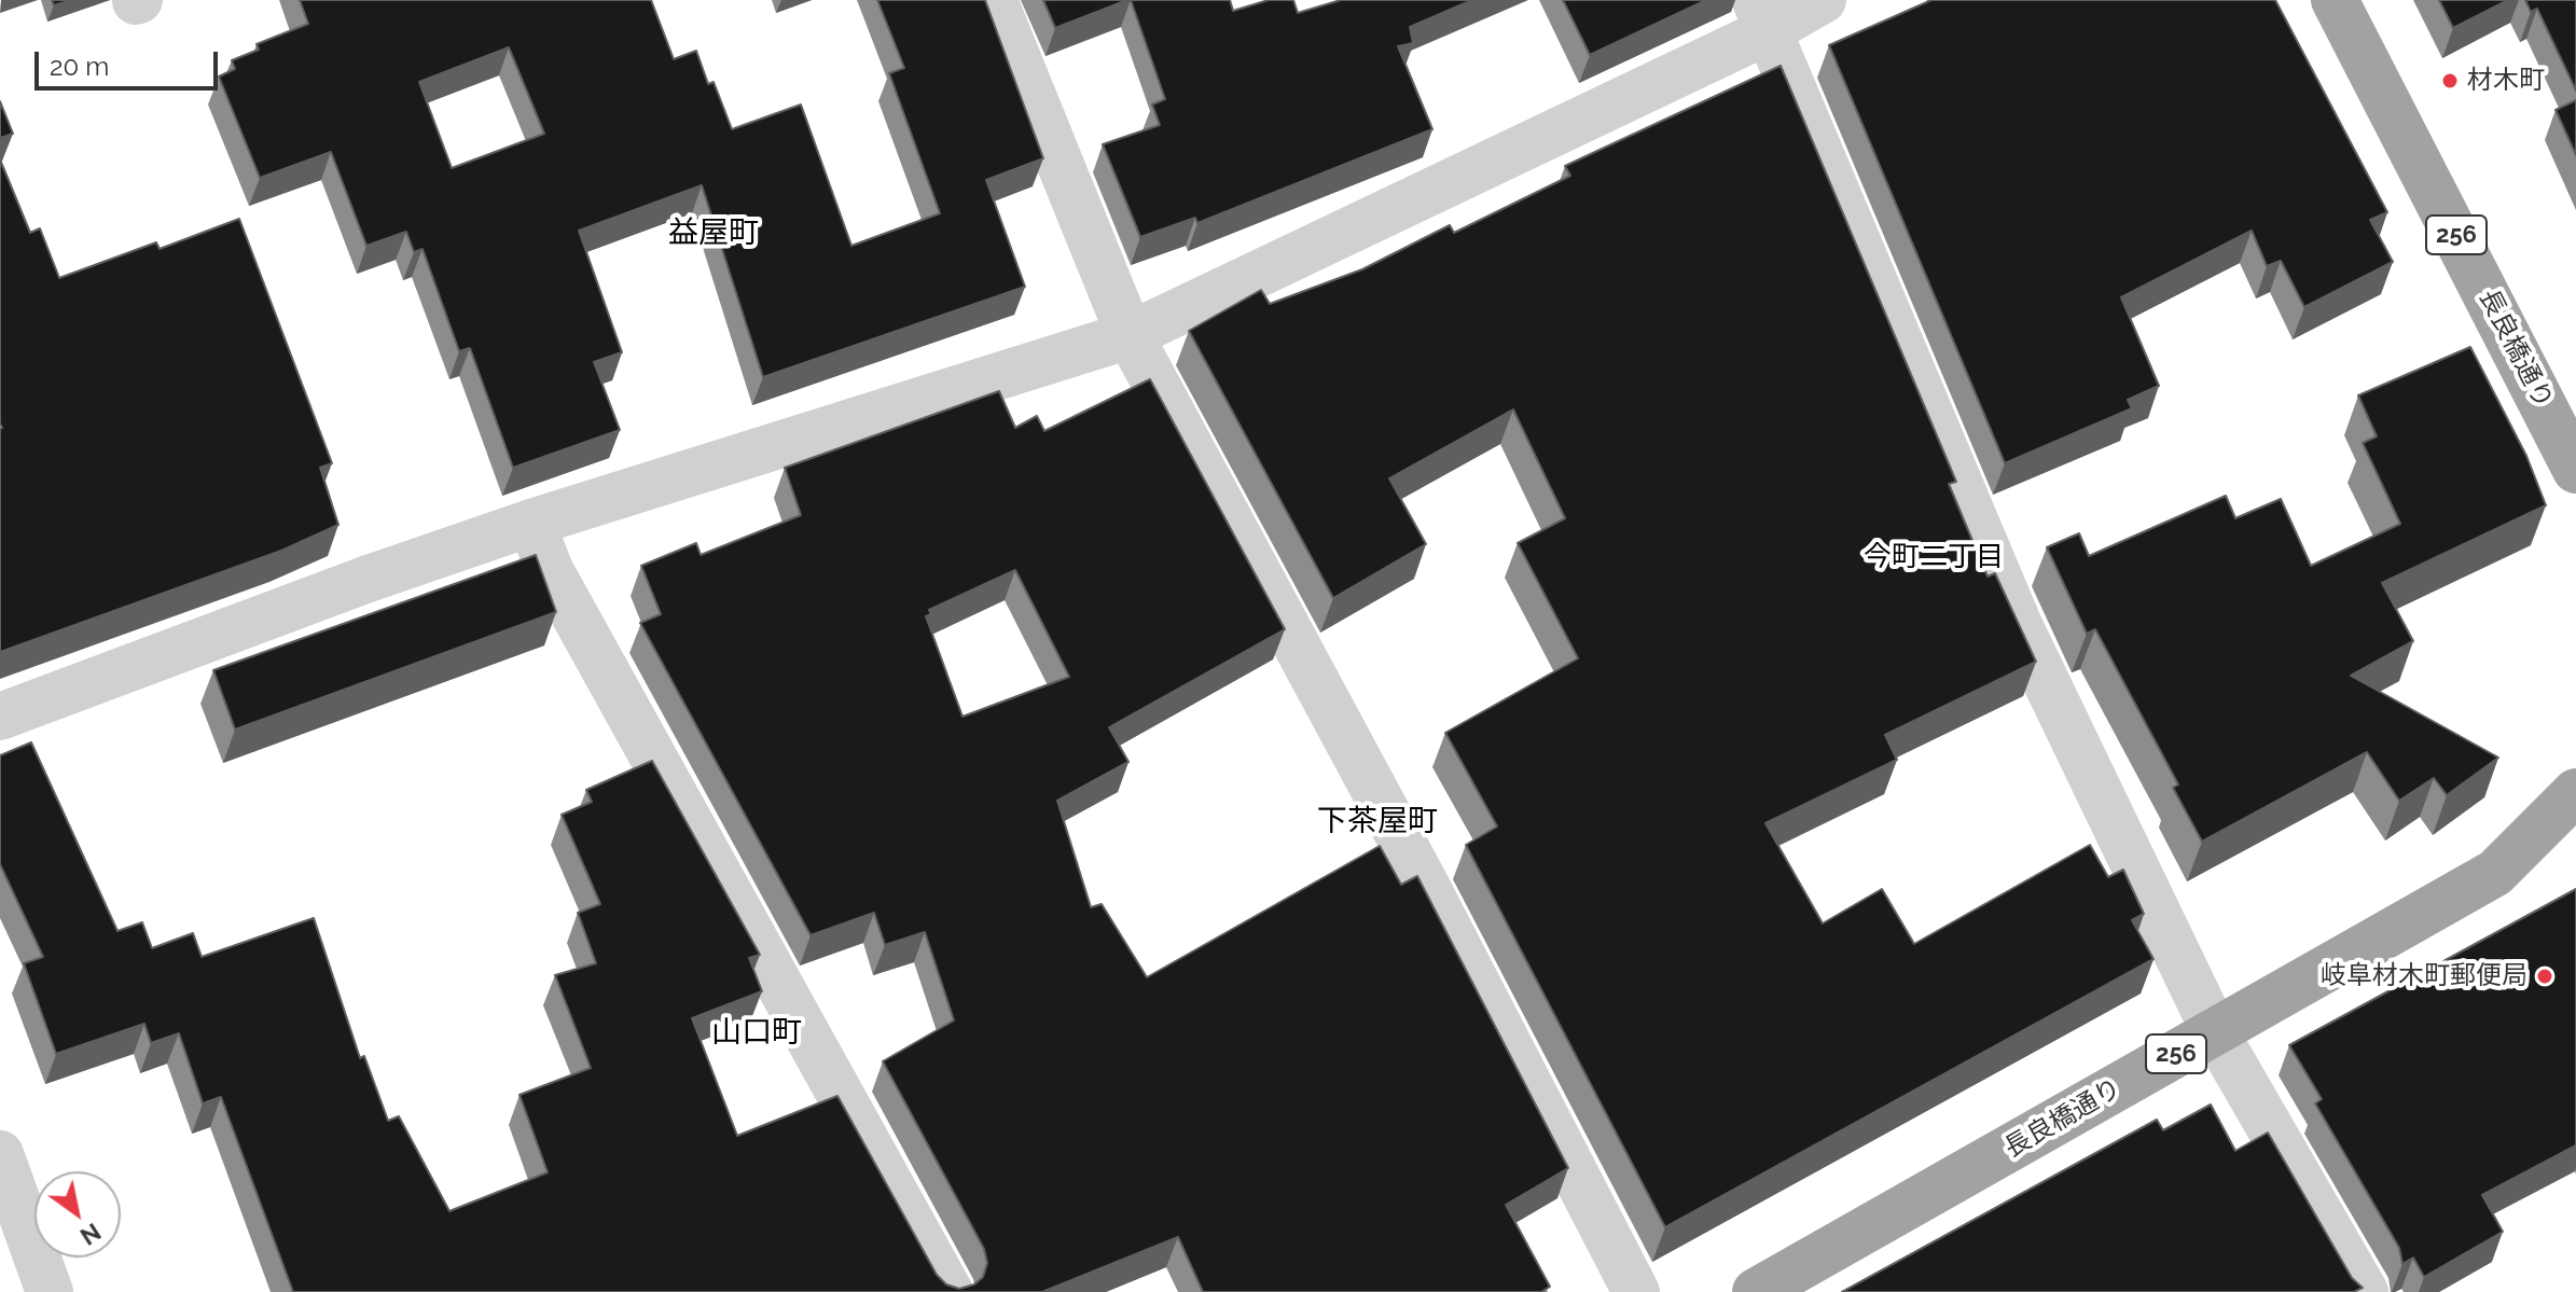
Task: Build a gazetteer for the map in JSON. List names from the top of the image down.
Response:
{
  "streets": {
    "highway": ["256", "長良橋通り"]
  },
  "districts": [
    "益屋町",
    "今町二丁目",
    "下茶屋町",
    "山口町"
  ],
  "places": ["材木町", "岐阜材木町郵便局"],
  "scale_bar": "20 m",
  "north": "bottom right"
}
